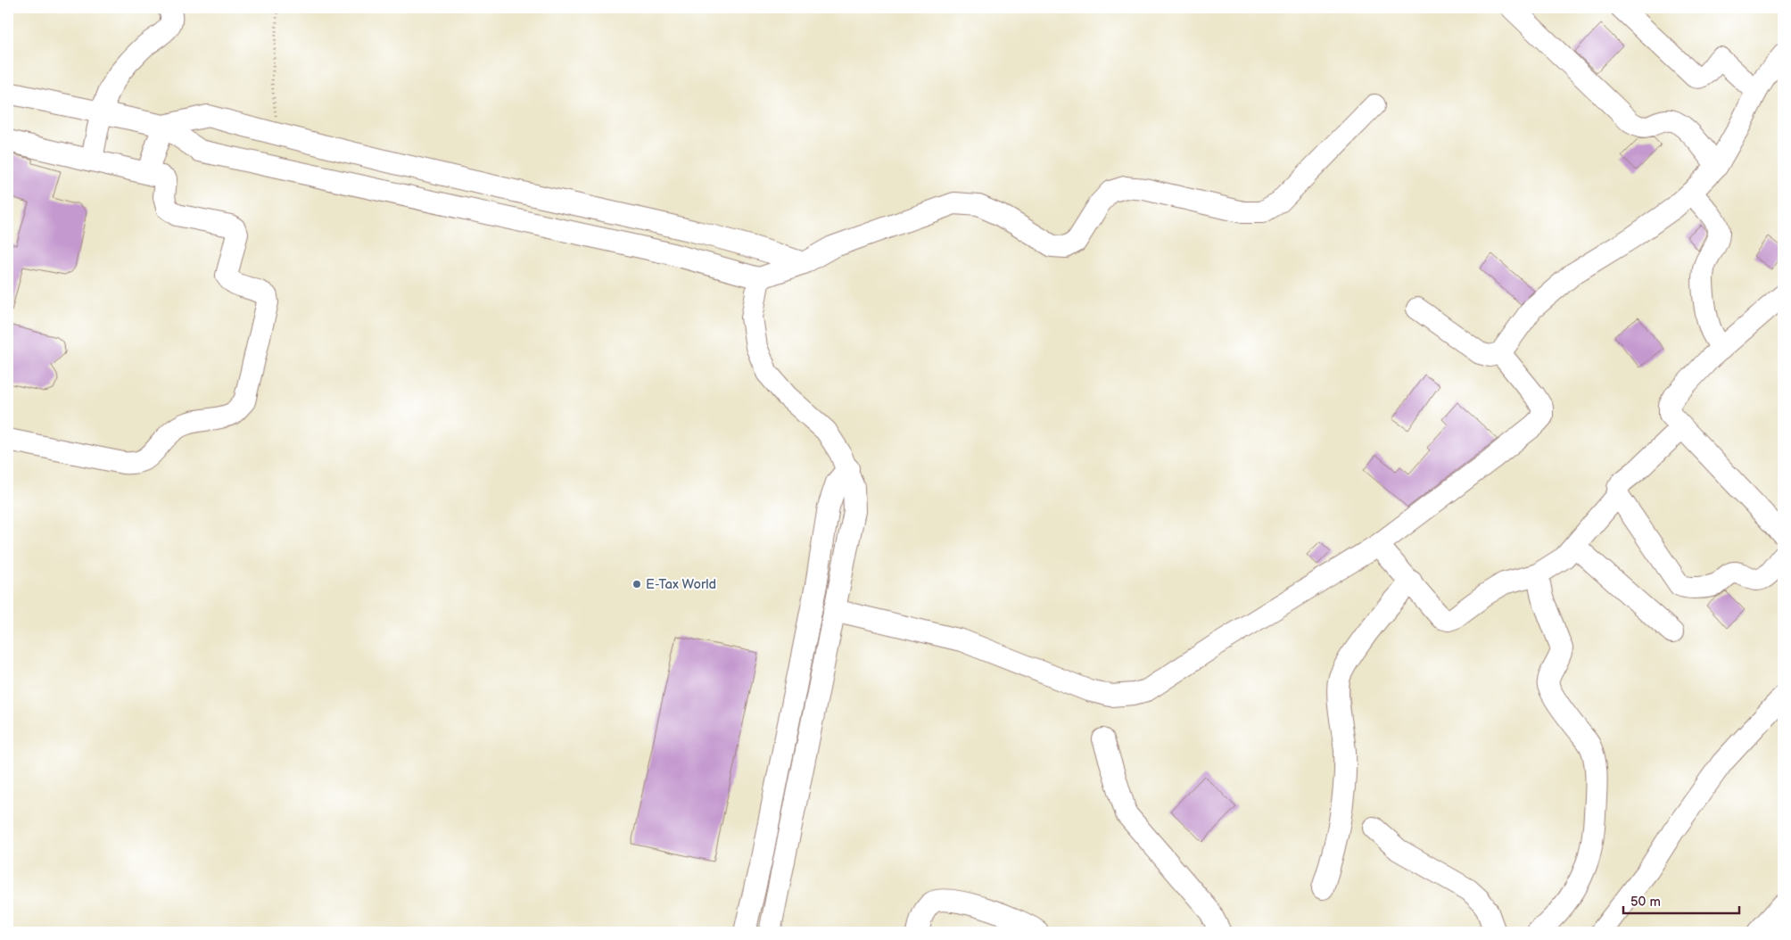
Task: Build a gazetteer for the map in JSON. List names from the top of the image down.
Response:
{
  "places": ["E-Tax World"],
  "scale_bar": "50 m"
}
